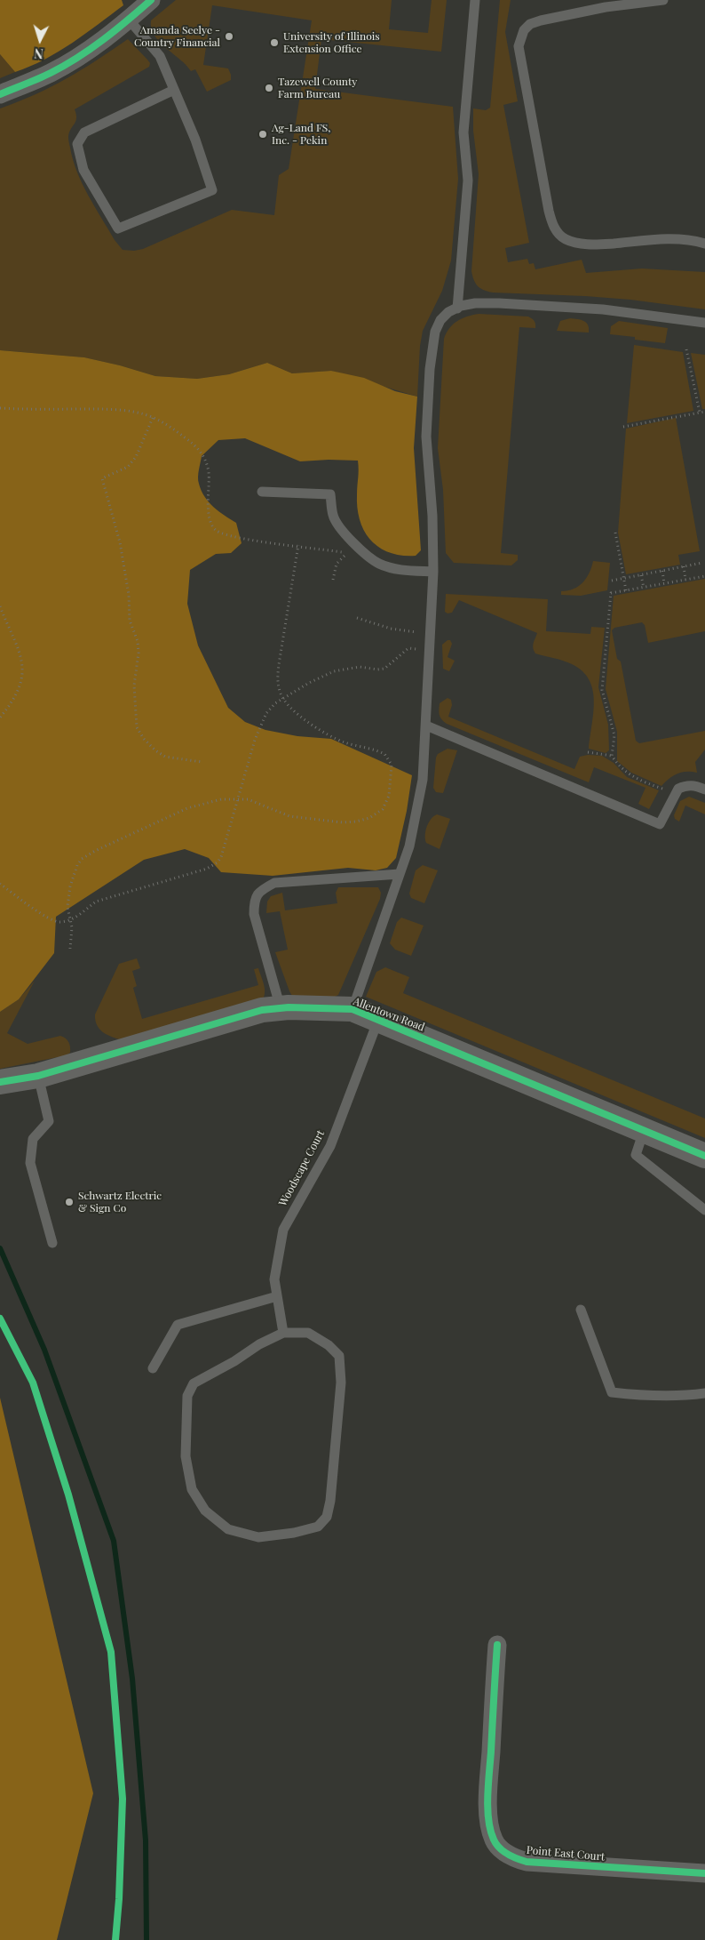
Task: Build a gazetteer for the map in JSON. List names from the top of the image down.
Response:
{
  "streets": {
    "street": ["Allentown Road", "Point East Court"],
    "lane": ["Woodscape Court"]
  },
  "crossings": [
    ["Allentown Road", "Woodscape Court"]
  ],
  "places": [
    "Amanda Seelye - Country Financial",
    "University of Illinois Extension Office",
    "Tazewell County Farm Bureau",
    "Ag-Land FS, Inc. - Pekin",
    "Schwartz Electric & Sign Co"
  ],
  "north": "bottom"
}
